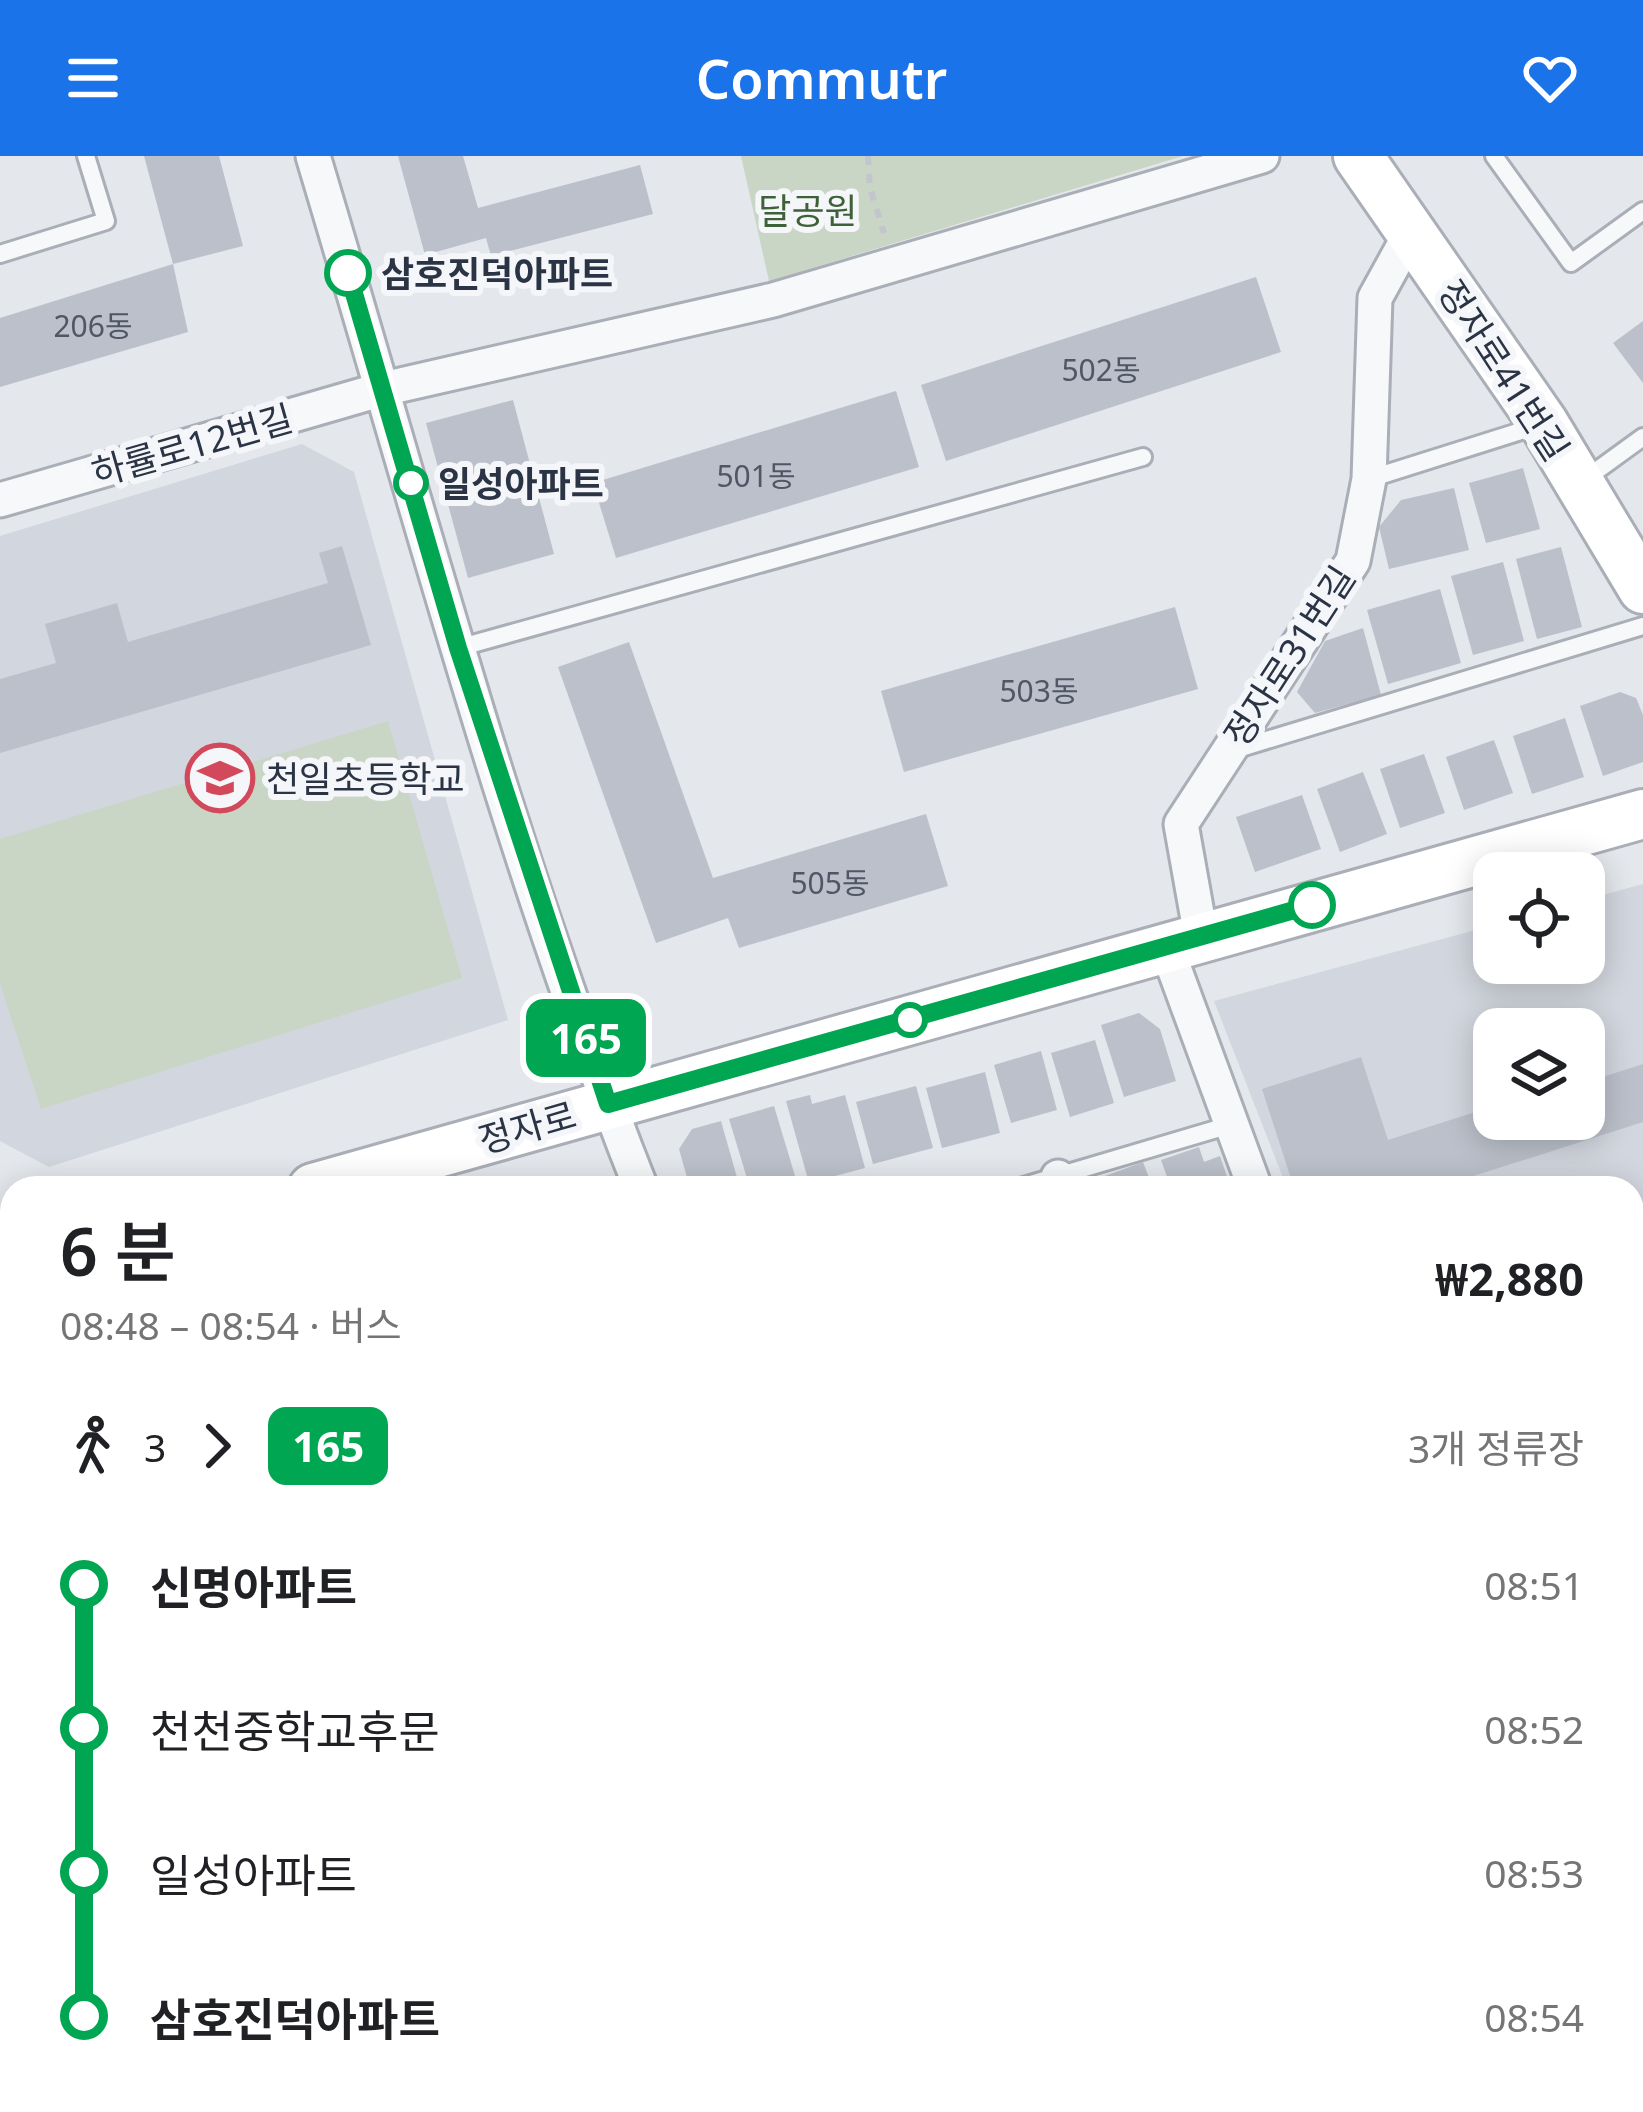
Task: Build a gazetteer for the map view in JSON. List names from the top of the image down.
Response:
{
  "streets": {
    "street": [
      "정자로41번길",
      "하률로12번길",
      "정자로31번길",
      "정자로"
    ]
  },
  "crossings": [
    ["정자로41번길", "정자로31번길"],
    ["정자로31번길", "정자로"]
  ],
  "parks": ["달공원"],
  "places": {
    "other": ["삼호진덕아파트", "일성아파트"],
    "school or university": ["천일초등학교"]
  },
  "lines": ["bus line 165"],
  "house_numbers": [
    "206동",
    "502동",
    "501동",
    "503동",
    "505동"
  ],
  "page": {
    "header": "Commutr",
    "on_map": "165",
    "heading": ["6 분", "08:48 – 08:54 · 버스", "₩2,880"],
    "legs": ["3", "165", "3개 정류장"],
    "list": [
      {
        "name": "신명아파트",
        "value": "08:51"
      },
      {
        "name": "천천중학교후문",
        "value": "08:52"
      },
      {
        "name": "일성아파트",
        "value": "08:53"
      },
      {
        "name": "삼호진덕아파트",
        "value": "08:54"
      }
    ]
  }
}
